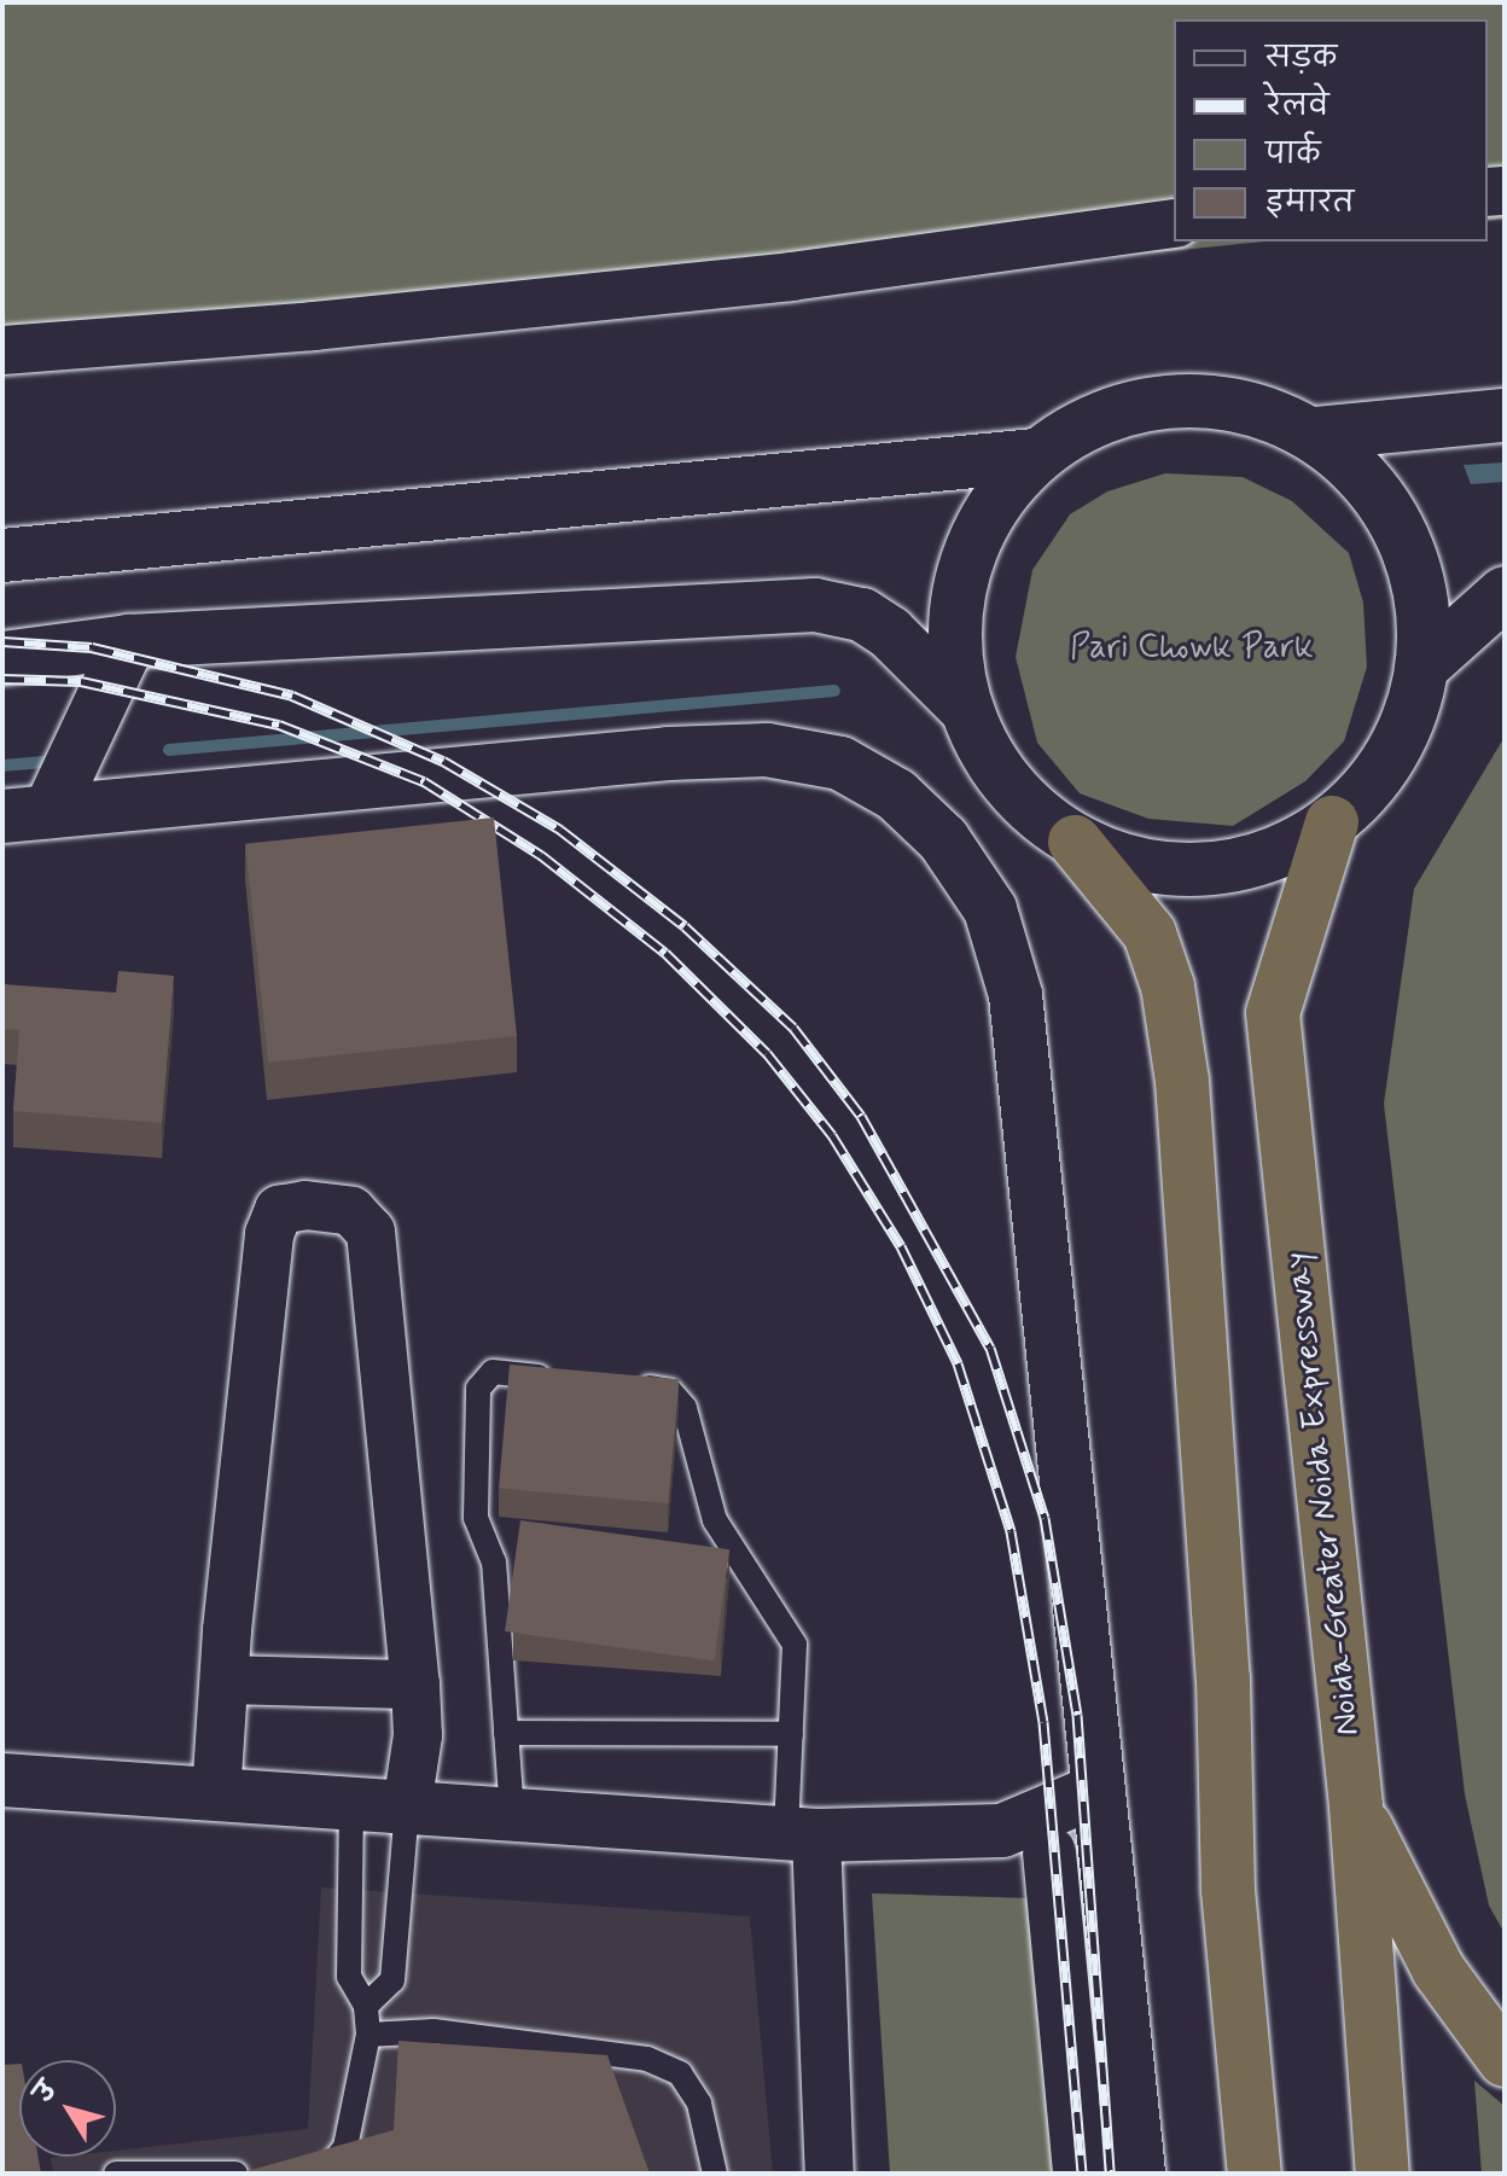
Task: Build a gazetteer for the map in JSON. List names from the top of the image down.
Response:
{
  "streets": {
    "highway": ["Noida-Greater Noida Expressway"]
  },
  "parks": ["Pari Chowk Park"],
  "legend": [
    "सड़क",
    "रेलवे",
    "पार्क",
    "इमारत"
  ],
  "north": "top left"
}
